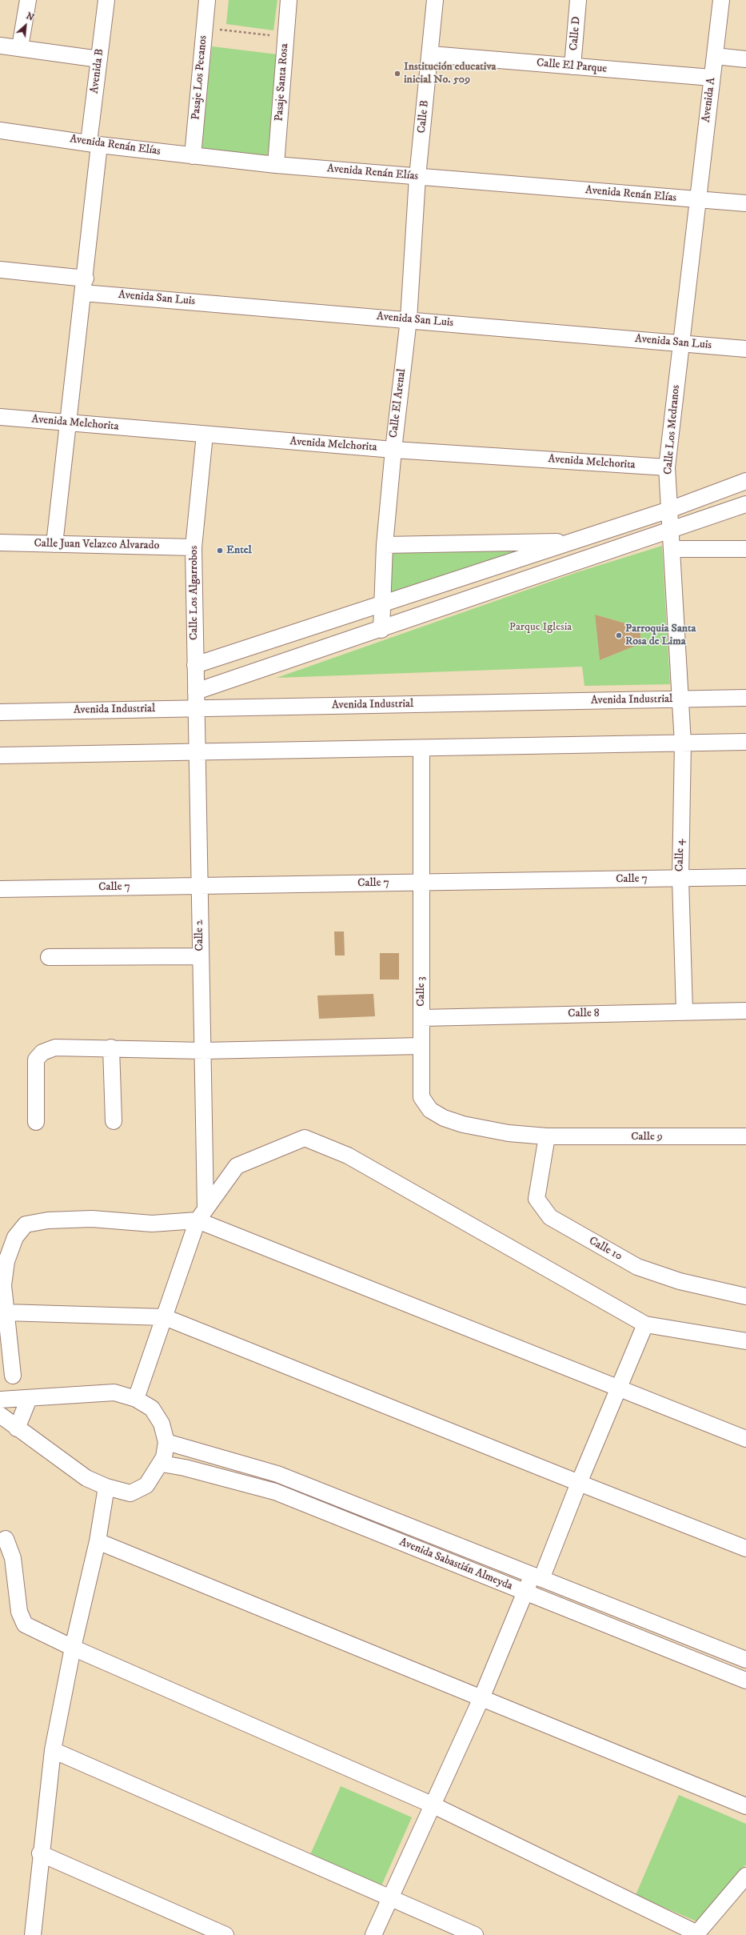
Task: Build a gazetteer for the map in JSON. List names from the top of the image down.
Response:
{
  "streets": {
    "street": [
      "Calle D",
      "Calle El Parque",
      "Avenida B",
      "Pasaje Los Pecanos",
      "Pasaje Santa Rosa",
      "Avenida A",
      "Calle B",
      "Avenida Renán Elías",
      "Avenida San Luis",
      "Calle El Arenal",
      "Avenida Melchorita",
      "Calle Los Medranos",
      "Calle Juan Velazco Alvarado",
      "Calle Los Algarrobos",
      "Avenida Industrial",
      "Calle 4",
      "Calle 7",
      "Calle 2",
      "Calle 3",
      "Calle 8",
      "Calle 9",
      "Calle 10",
      "Avenida Sabastián Almeyda"
    ]
  },
  "crossings": [
    ["Calle D", "Calle El Parque"],
    ["Calle El Parque", "Avenida A"],
    ["Calle El Parque", "Calle B"],
    ["Avenida B", "Avenida Renán Elías"],
    ["Avenida B", "Avenida San Luis"],
    ["Avenida B", "Avenida Melchorita"],
    ["Avenida B", "Calle Juan Velazco Alvarado"],
    ["Pasaje Los Pecanos", "Avenida Renán Elías"],
    ["Pasaje Santa Rosa", "Avenida Renán Elías"],
    ["Avenida A", "Avenida Renán Elías"],
    ["Avenida A", "Calle Los Medranos"],
    ["Calle B", "Avenida Renán Elías"],
    ["Calle B", "Calle El Arenal"],
    ["Avenida Renán Elías", "Calle El Arenal"],
    ["Avenida Renán Elías", "Calle Los Medranos"],
    ["Avenida San Luis", "Calle El Arenal"],
    ["Avenida San Luis", "Calle Los Medranos"],
    ["Calle El Arenal", "Avenida Melchorita"],
    ["Avenida Melchorita", "Calle Los Medranos"],
    ["Avenida Melchorita", "Calle Los Algarrobos"],
    ["Calle Los Medranos", "Avenida Industrial"],
    ["Calle Los Medranos", "Calle 4"],
    ["Calle Juan Velazco Alvarado", "Calle Los Algarrobos"],
    ["Calle Los Algarrobos", "Avenida Industrial"],
    ["Calle Los Algarrobos", "Calle 2"],
    ["Avenida Industrial", "Calle 4"],
    ["Calle 4", "Calle 7"],
    ["Calle 4", "Calle 8"],
    ["Calle 7", "Calle 2"],
    ["Calle 7", "Calle 3"],
    ["Calle 3", "Calle 8"],
    ["Calle 3", "Calle 9"],
    ["Calle 3", "Calle 10"],
    ["Calle 9", "Calle 10"]
  ],
  "parks": ["Parque Iglesia"],
  "places": ["Institución educativa inicial No. 509", "Entel", "Parroquia Santa Rosa de Lima"],
  "north": "top right"
}
